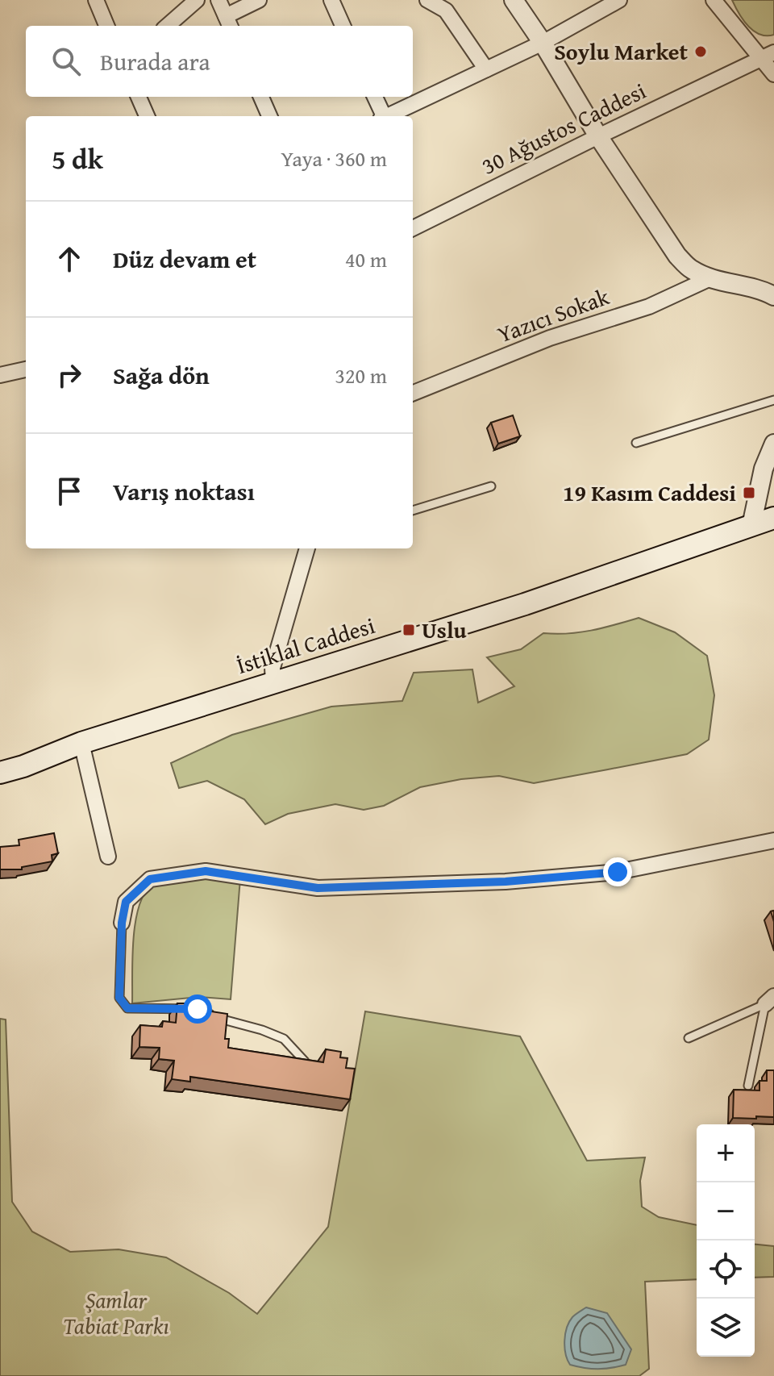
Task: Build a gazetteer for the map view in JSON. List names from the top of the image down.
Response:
{
  "streets": {
    "main road": ["İstiklal Caddesi"],
    "street": ["30 Ağustos Caddesi", "Yazıcı Sokak"]
  },
  "parks": ["Şamlar Tabiat Parkı"],
  "places": {
    "other": ["Soylu Market"],
    "transit": ["19 Kasım Caddesi", "Uslu"]
  },
  "page": {
    "search": "Burada ara",
    "heading": ["5 dk", "Yaya · 360 m"],
    "list": [
      ["Düz devam et", "40 m"],
      ["Sağa dön", "320 m"],
      "Varış noktası"
    ],
    "map_buttons": ["+", "−"]
  }
}
